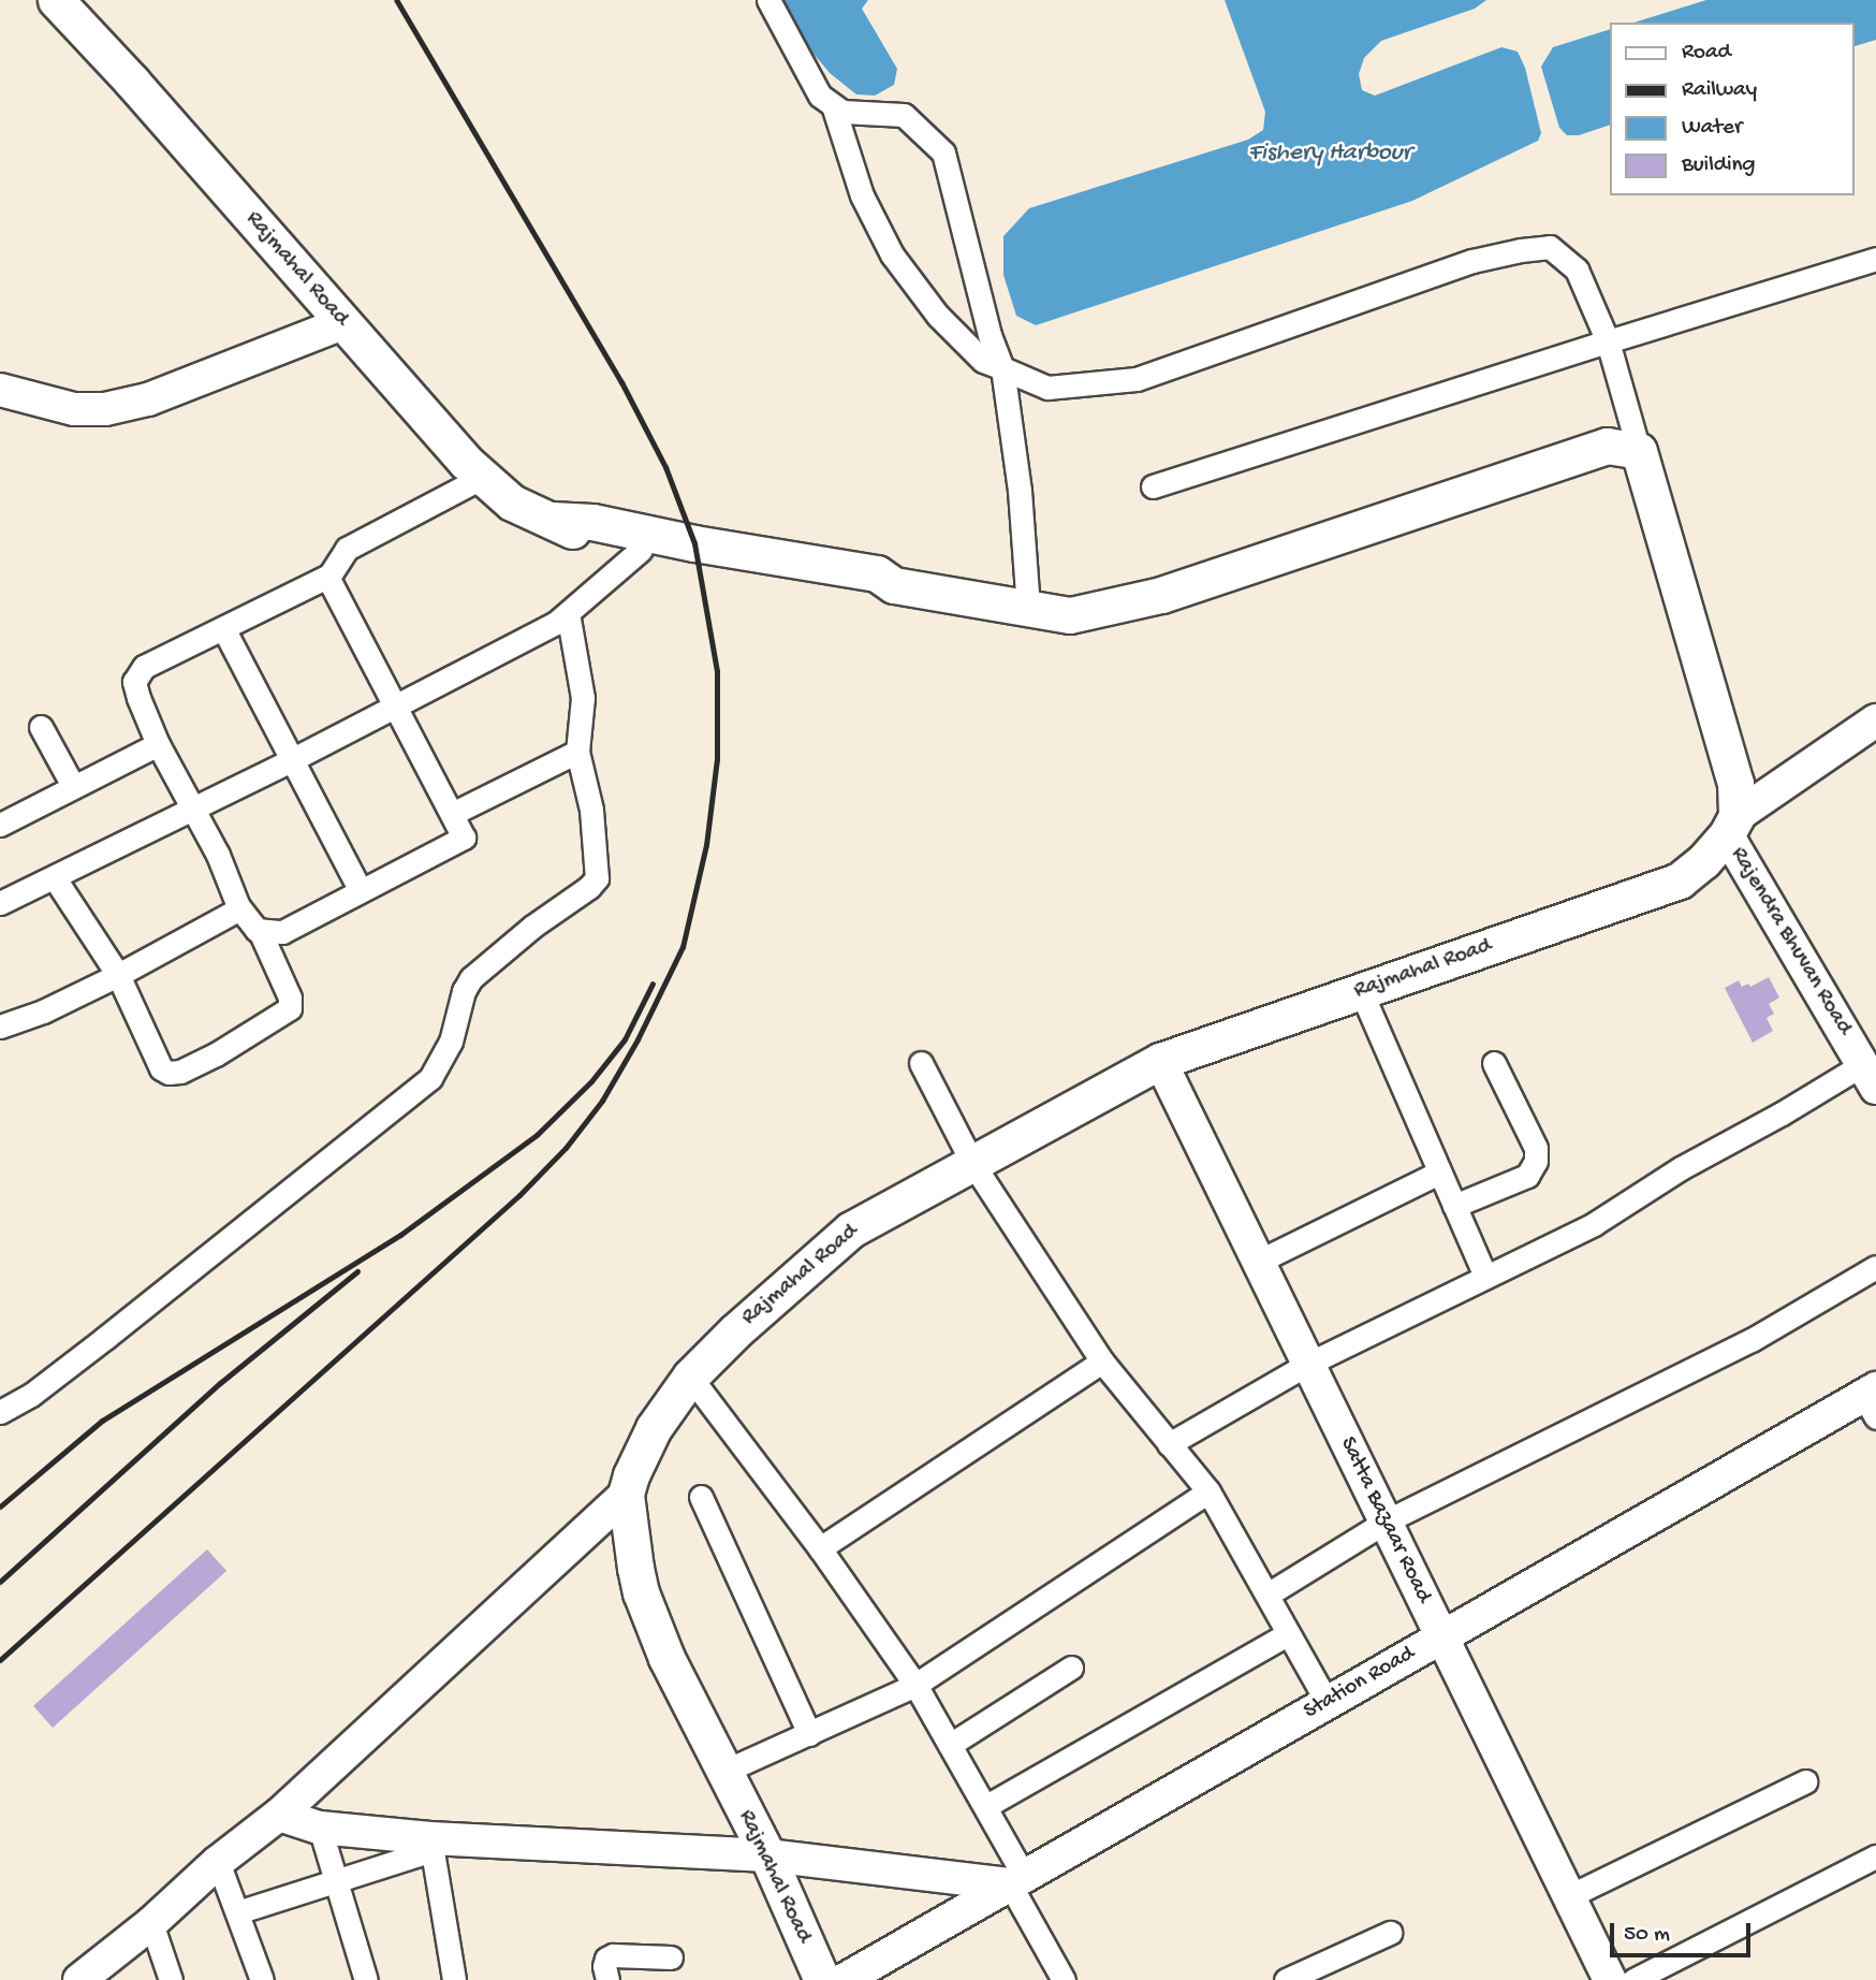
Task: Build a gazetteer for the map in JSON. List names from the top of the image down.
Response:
{
  "streets": {
    "main road": ["Rajmahal Road"],
    "street": ["Rajendra Bhuvan Road", "Satta Bazaar Road", "Station Road"]
  },
  "crossings": [
    ["Rajmahal Road", "Rajendra Bhuvan Road"],
    ["Rajmahal Road", "Satta Bazaar Road"],
    ["Satta Bazaar Road", "Station Road"]
  ],
  "water": ["Fishery Harbour"],
  "legend": [
    "Road",
    "Railway",
    "Water",
    "Building"
  ],
  "scale_bar": "50 m"
}
